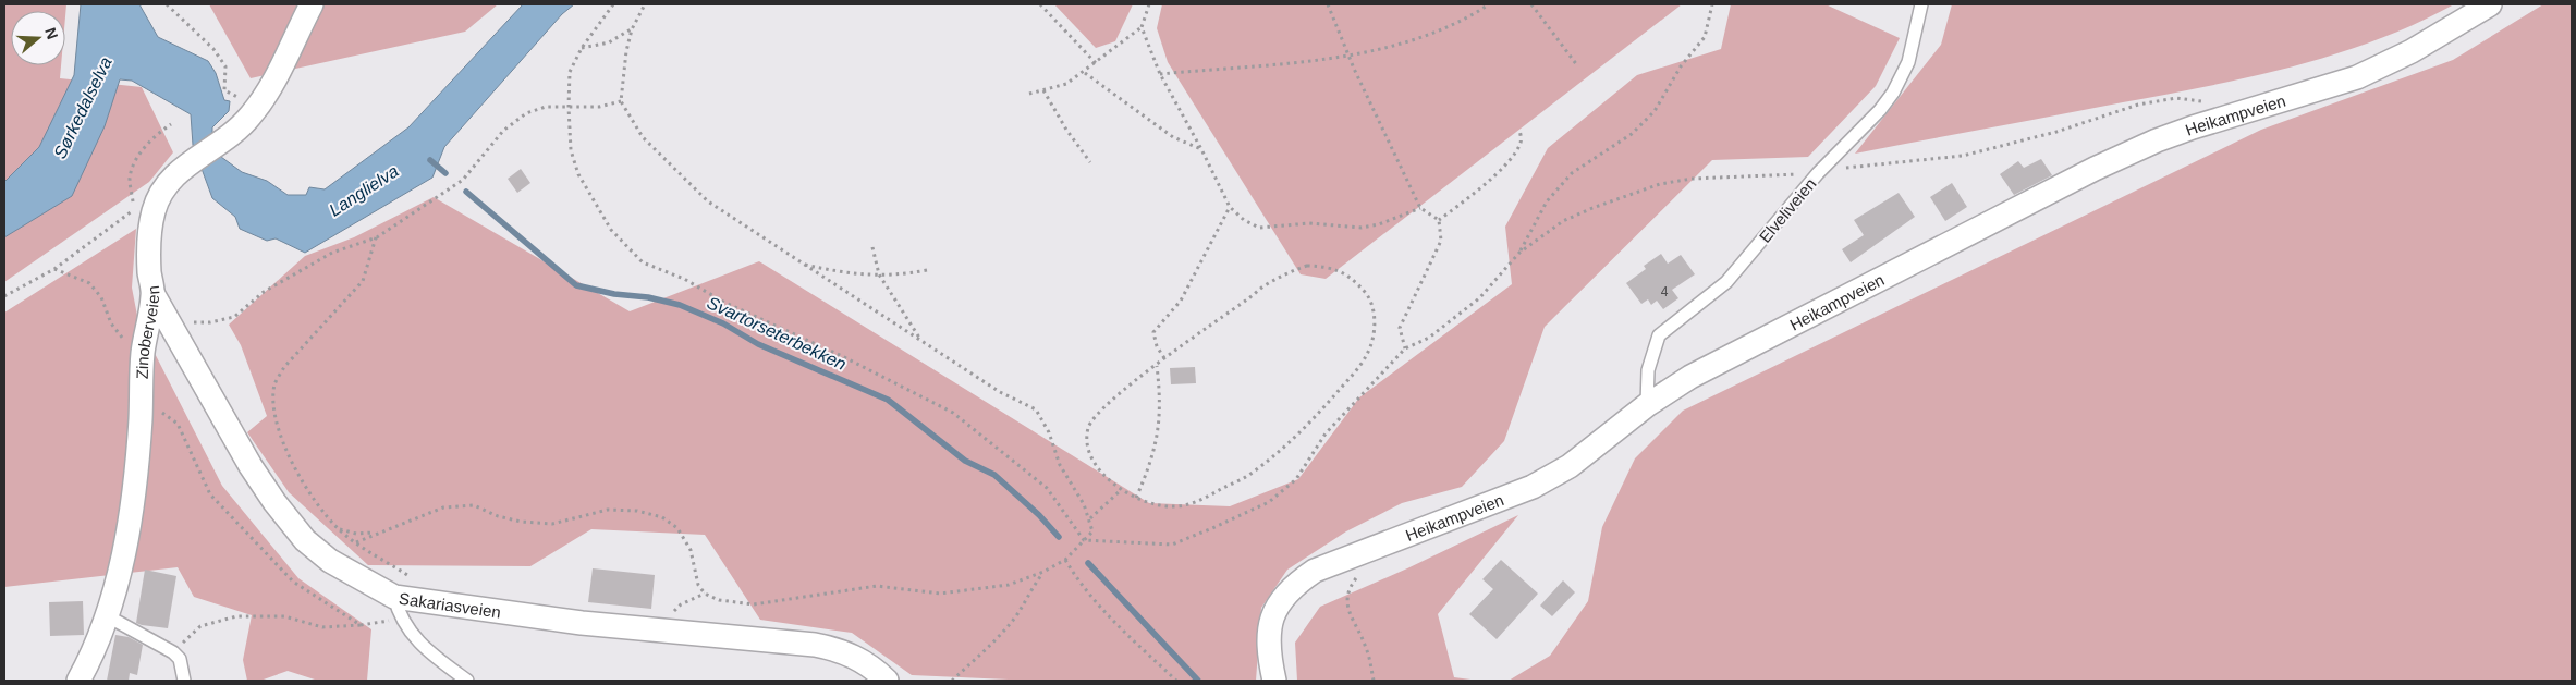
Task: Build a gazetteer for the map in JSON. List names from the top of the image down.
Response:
{
  "streets": {
    "street": ["Heikampveien", "Zinoberveien", "Sakariasveien"],
    "lane": ["Elveliveien"]
  },
  "crossings": [
    ["Heikampveien", "Elveliveien"],
    ["Zinoberveien", "Sakariasveien"]
  ],
  "water": ["Sørkedalselva", "Langlielva", "Svartorseterbekken"],
  "house_numbers": ["4"],
  "north": "right"
}
